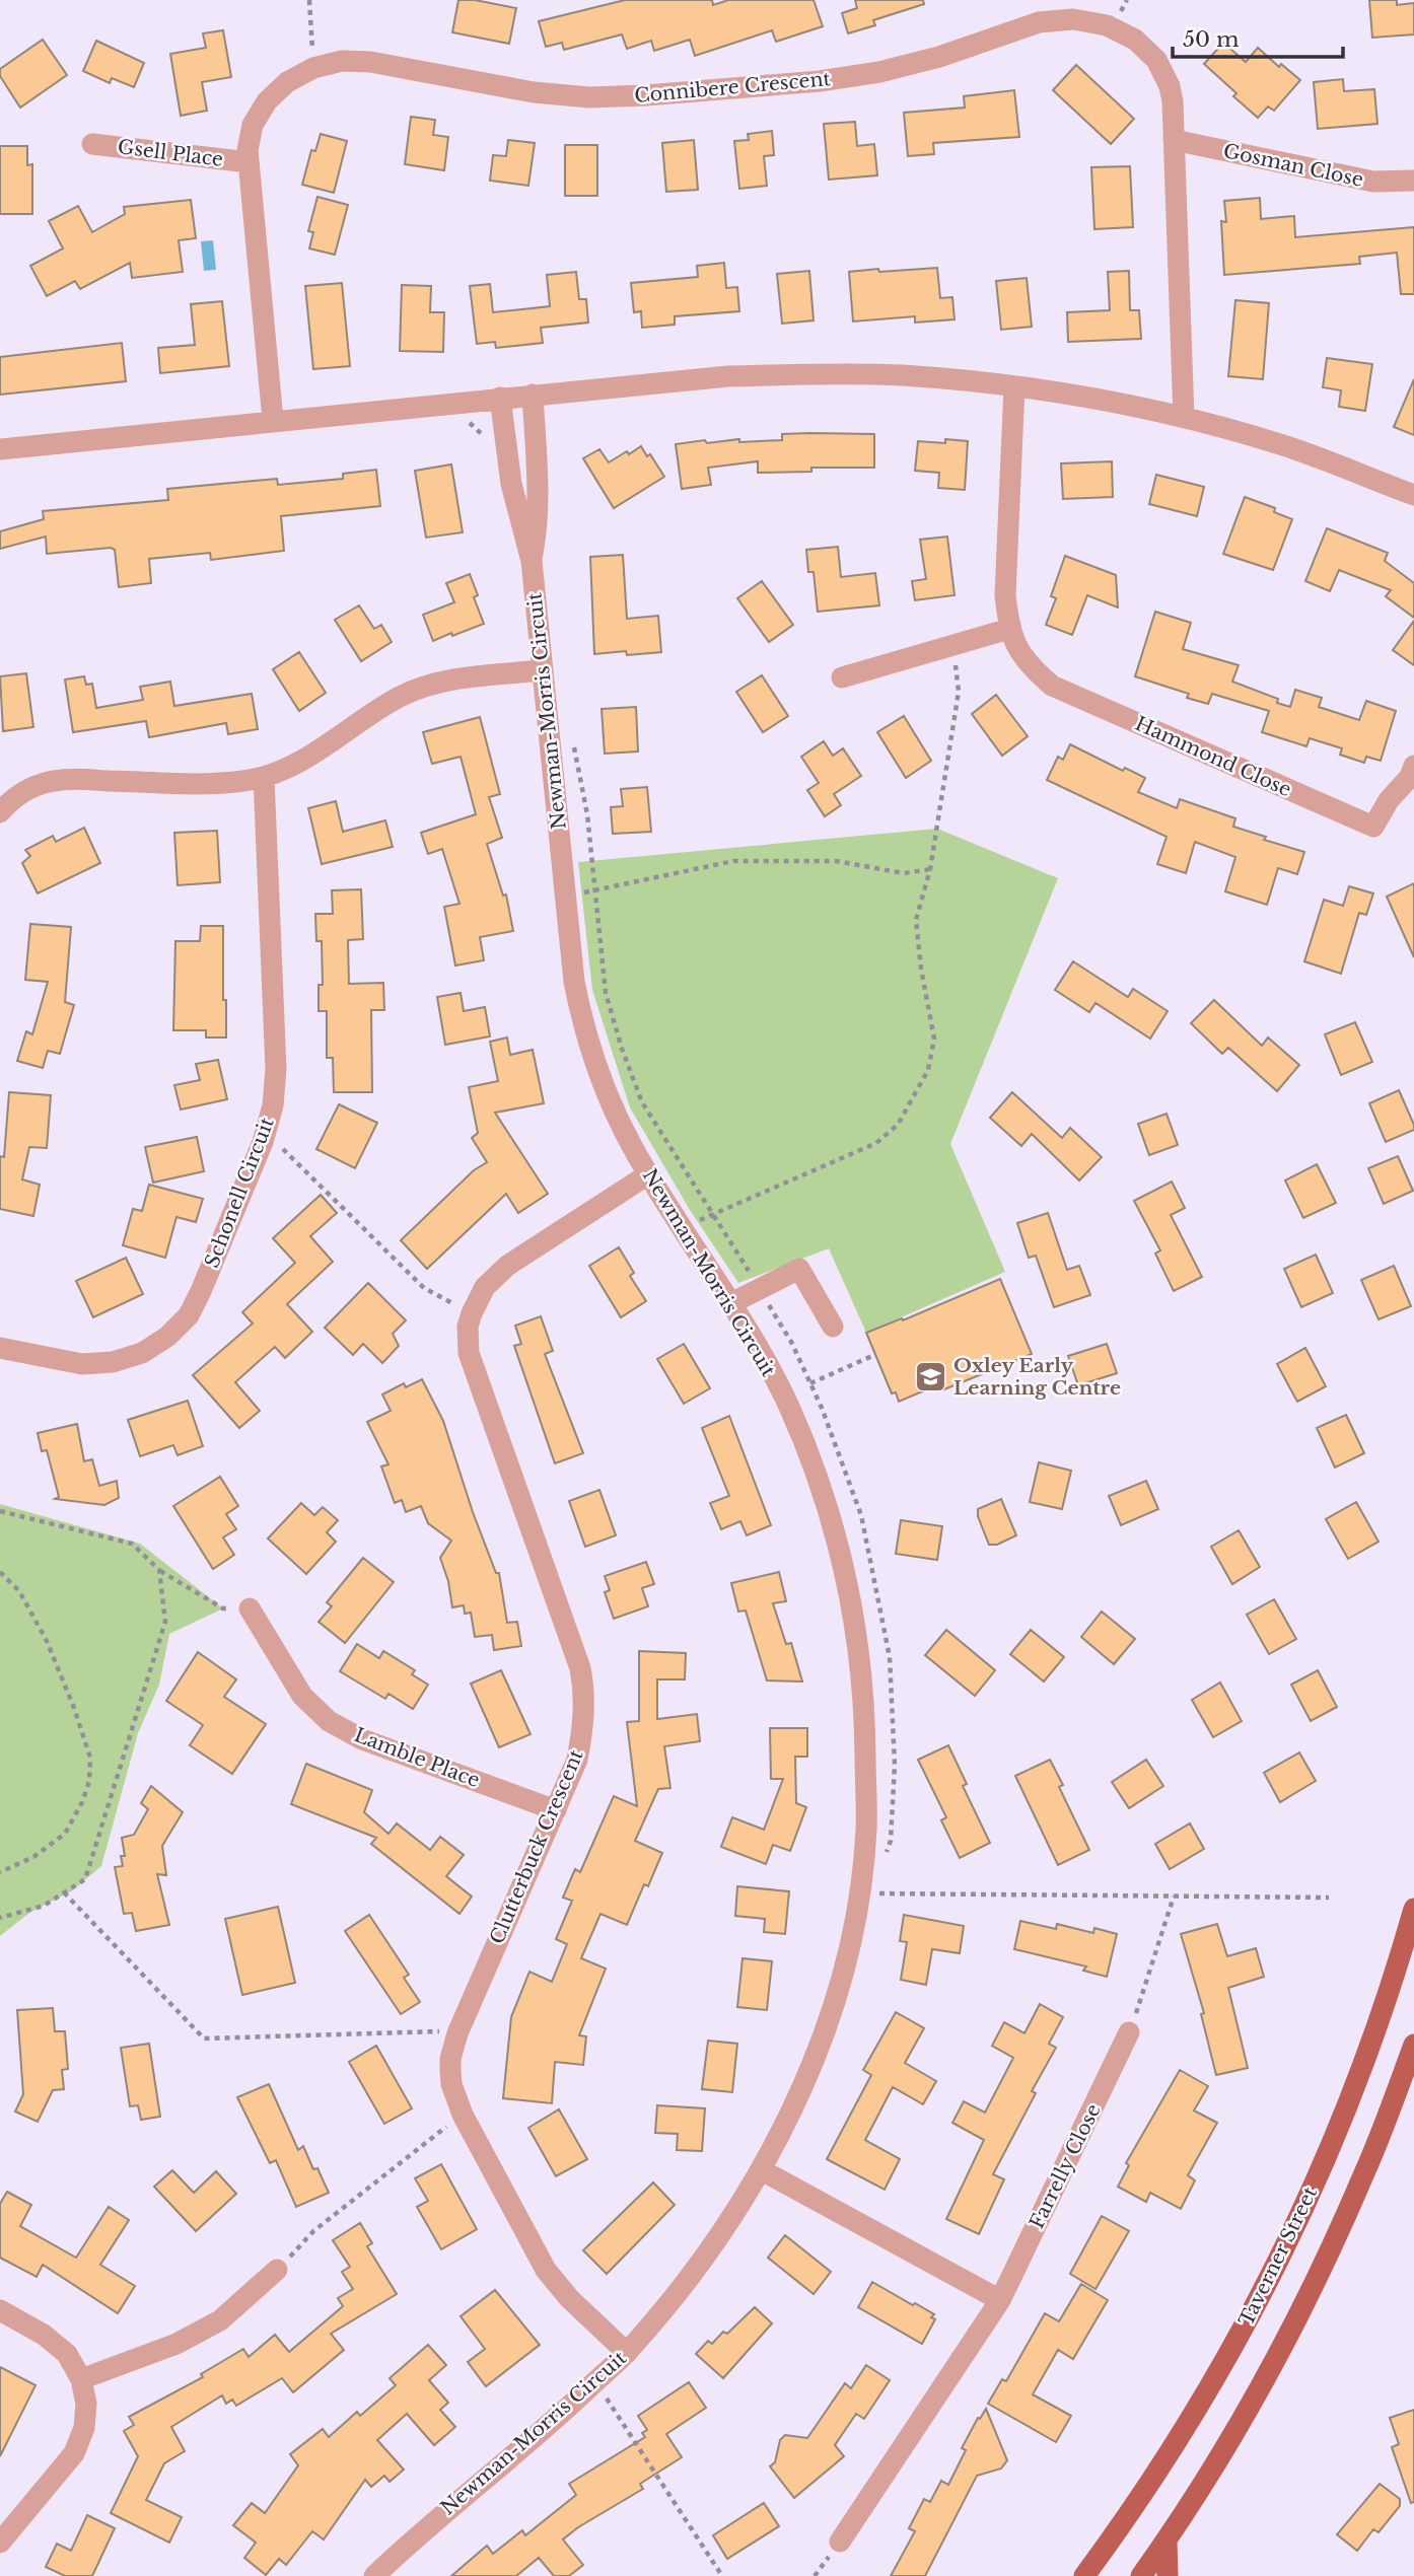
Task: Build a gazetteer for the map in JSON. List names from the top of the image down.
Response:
{
  "streets": {
    "main road": ["Taverner Street"],
    "street": [
      "Connibere Crescent",
      "Gsell Place",
      "Gosman Close",
      "Newman-Morris Circuit",
      "Hammond Close",
      "Schonell Circuit",
      "Lamble Place",
      "Clutterbuck Crescent",
      "Farrelly Close"
    ]
  },
  "crossings": [
    ["Connibere Crescent", "Gsell Place"],
    ["Connibere Crescent", "Gosman Close"],
    ["Newman-Morris Circuit", "Clutterbuck Crescent"],
    ["Lamble Place", "Clutterbuck Crescent"]
  ],
  "places": {
    "school or university": ["Oxley Early Learning Centre"]
  },
  "scale_bar": "50 m"
}
